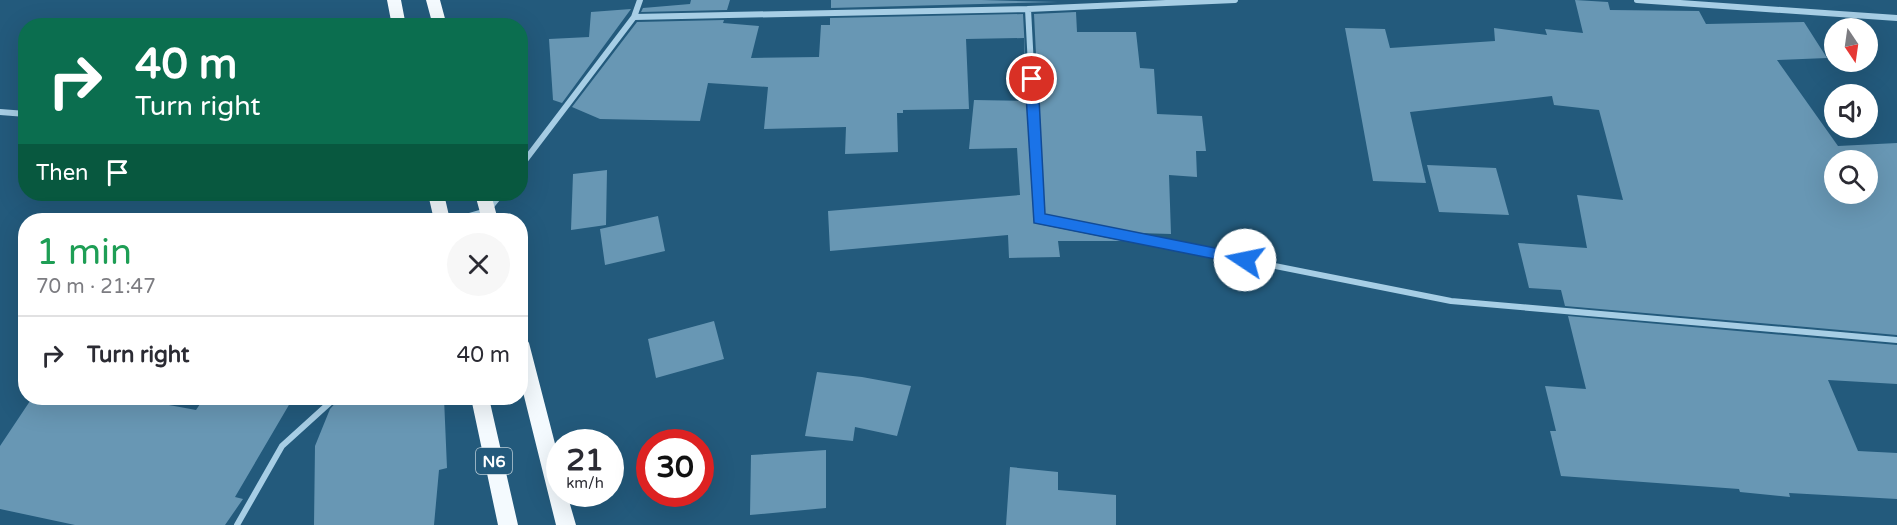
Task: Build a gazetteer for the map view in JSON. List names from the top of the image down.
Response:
{
  "streets": {
    "highway": ["N6"]
  },
  "north": "bottom",
  "page": {
    "turn": ["40 m", "Turn right"],
    "then": "Then",
    "heading": ["1 min", "70 m · 21:47"],
    "list": [
      {
        "name": "Turn right",
        "value": "40 m"
      }
    ],
    "speed": "21 km/h",
    "limit": "30"
  }
}
